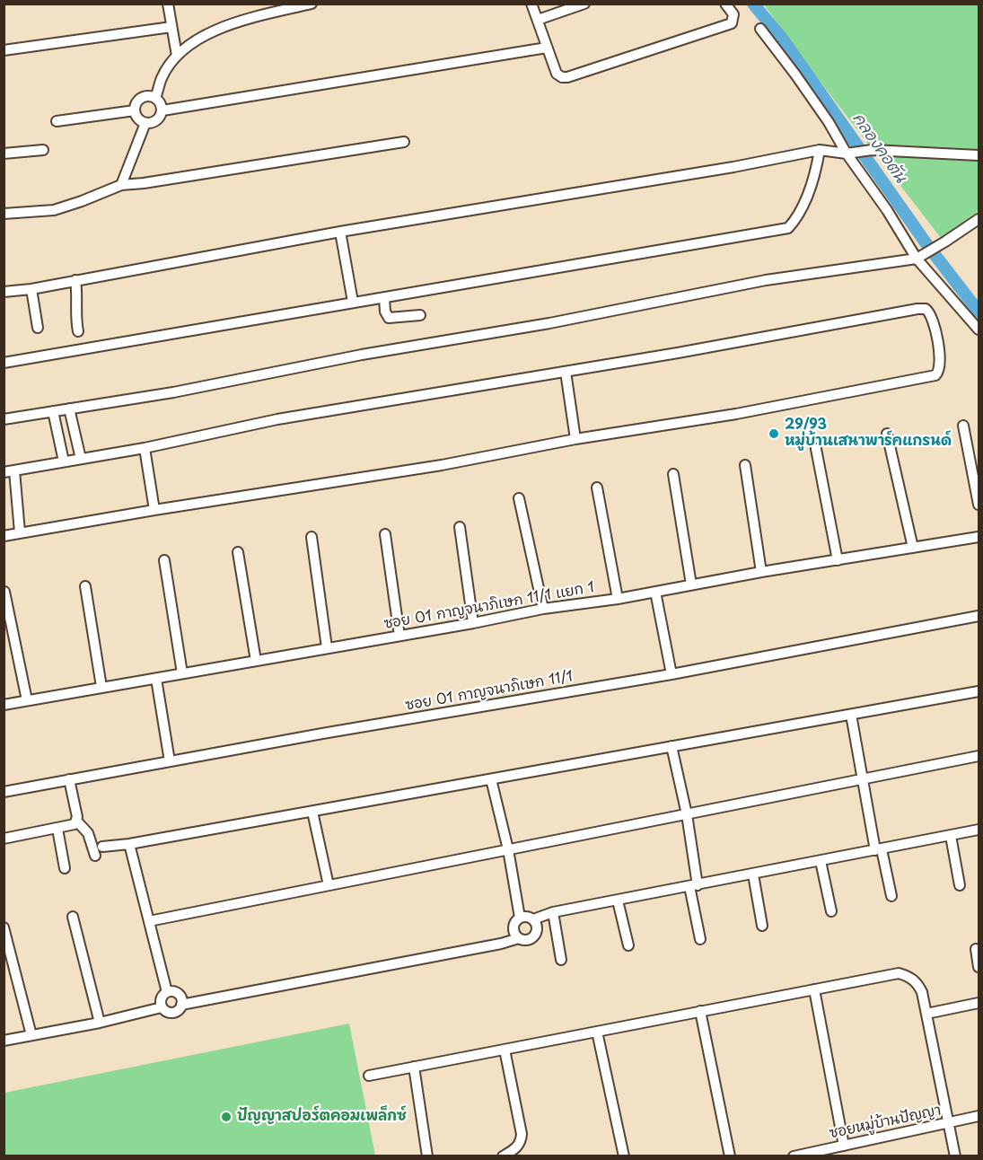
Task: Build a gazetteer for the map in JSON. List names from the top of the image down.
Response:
{
  "streets": {
    "street": ["ซอย 01 กาญจนาภิเษก 11/1 แยก 1", "ซอย 01 กาญจนาภิเษก 11/1", "ซอยหมู่บ้านปัญญา"]
  },
  "water": ["คลองคอตัน"],
  "places": ["29/93 หมู่บ้านเสนาพาร์คแกรนด์", "ปัญญาสปอร์ตคอมเพล็กซ์"]
}
